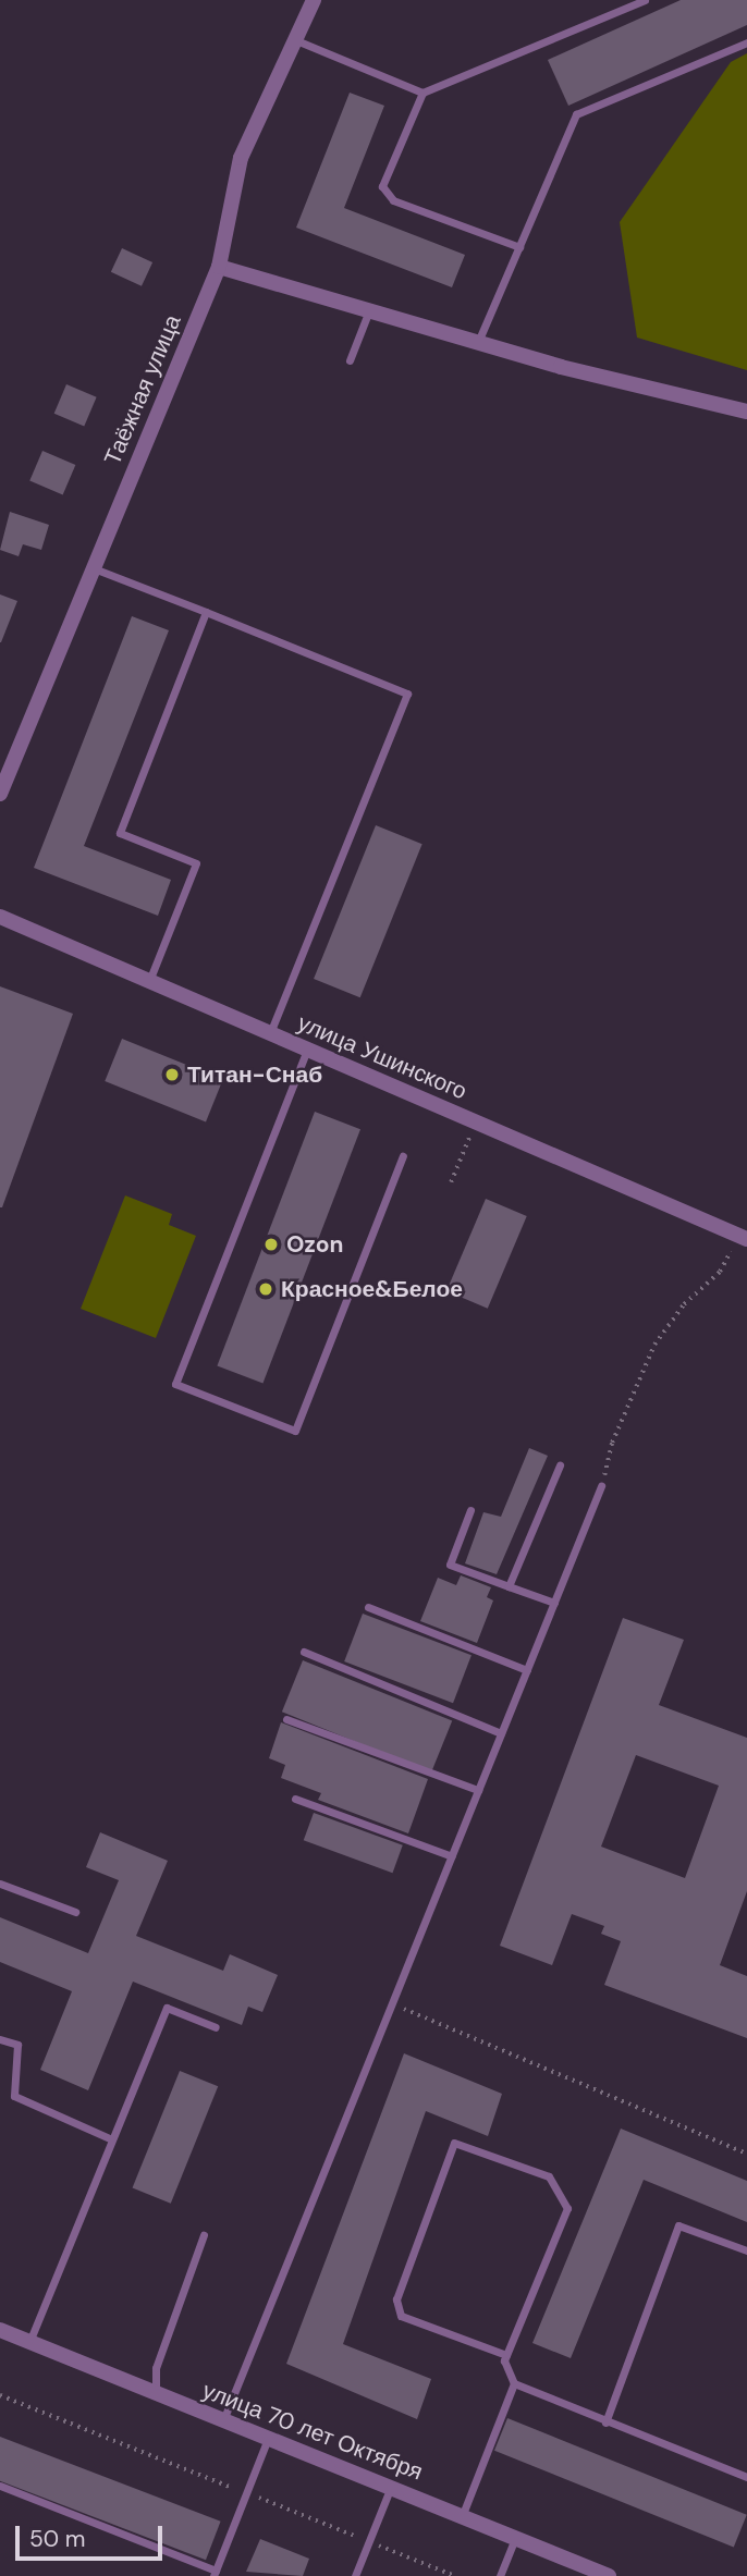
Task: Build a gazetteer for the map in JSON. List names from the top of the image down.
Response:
{
  "streets": {
    "street": ["Таёжная улица", "улица Ушинского", "улица 70 лет Октября"]
  },
  "places": ["Титан-Снаб", "Ozon", "Красное&Белое"],
  "scale_bar": "50 m"
}
